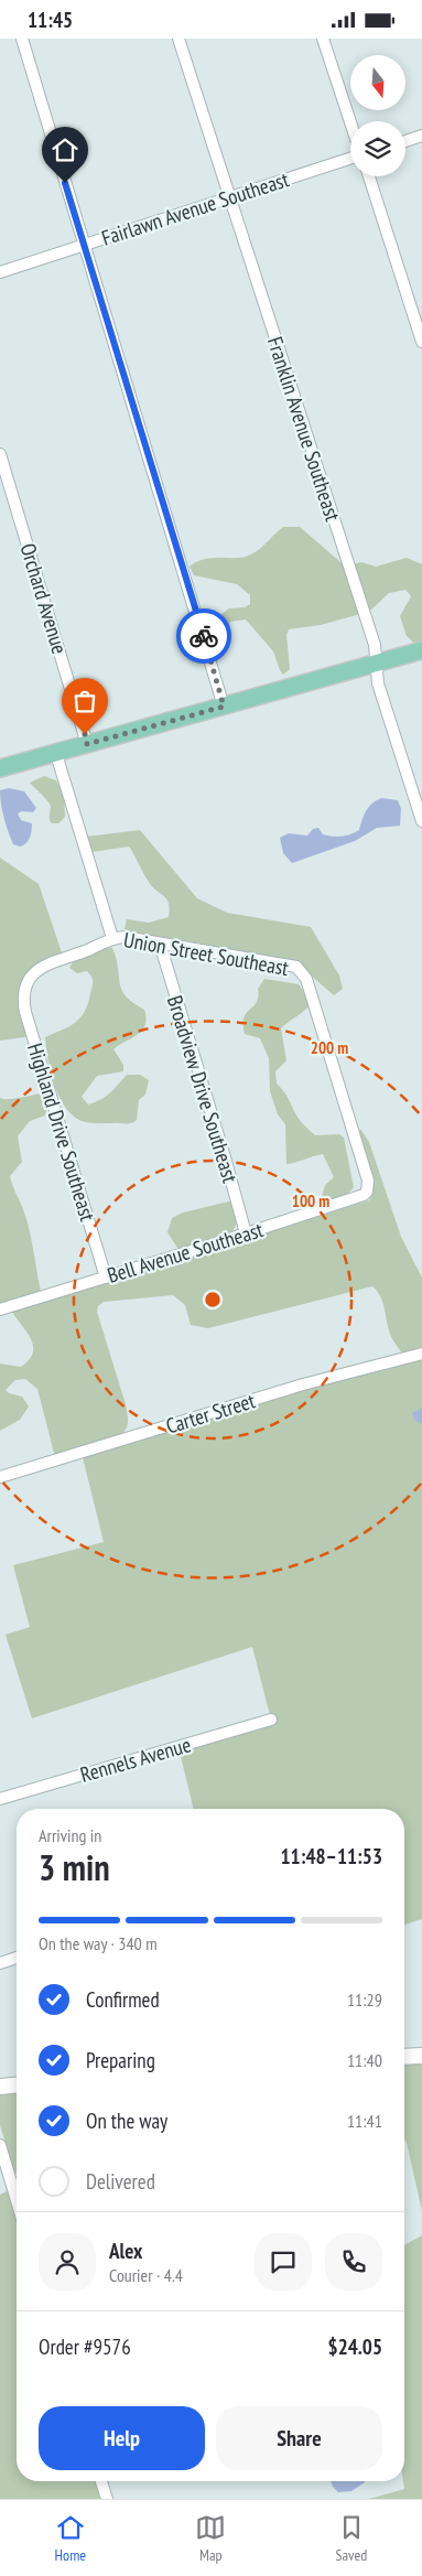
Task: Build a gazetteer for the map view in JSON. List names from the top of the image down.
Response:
{
  "streets": {
    "street": [
      "Fairlawn Avenue Southeast",
      "Franklin Avenue Southeast",
      "Orchard Avenue",
      "Union Street Southeast",
      "Broadview Drive Southeast",
      "Highland Drive Southeast",
      "Bell Avenue Southeast",
      "Carter Street",
      "Rennels Avenue"
    ]
  },
  "crossings": [
    ["Fairlawn Avenue Southeast", "Franklin Avenue Southeast"],
    ["Union Street Southeast", "Broadview Drive Southeast"],
    ["Union Street Southeast", "Highland Drive Southeast"],
    ["Union Street Southeast", "Bell Avenue Southeast"],
    ["Broadview Drive Southeast", "Bell Avenue Southeast"],
    ["Highland Drive Southeast", "Bell Avenue Southeast"]
  ],
  "north": "bottom",
  "page": {
    "status": "11:45",
    "heading": ["3 min", "Arriving in", "11:48–11:53"],
    "panel": [
      "Alex",
      "Courier · 4.4",
      "Order #9576",
      "$24.05"
    ],
    "bar": "On the way · 340 m",
    "list": [
      ["Confirmed", "11:29"],
      ["Preparing", "11:40"],
      ["On the way", "11:41"],
      "Delivered"
    ],
    "buttons": ["Help", "Share"],
    "tabs": ["Home", "Map", "Saved"]
  },
  "rings": ["200 m", "100 m"]
}
